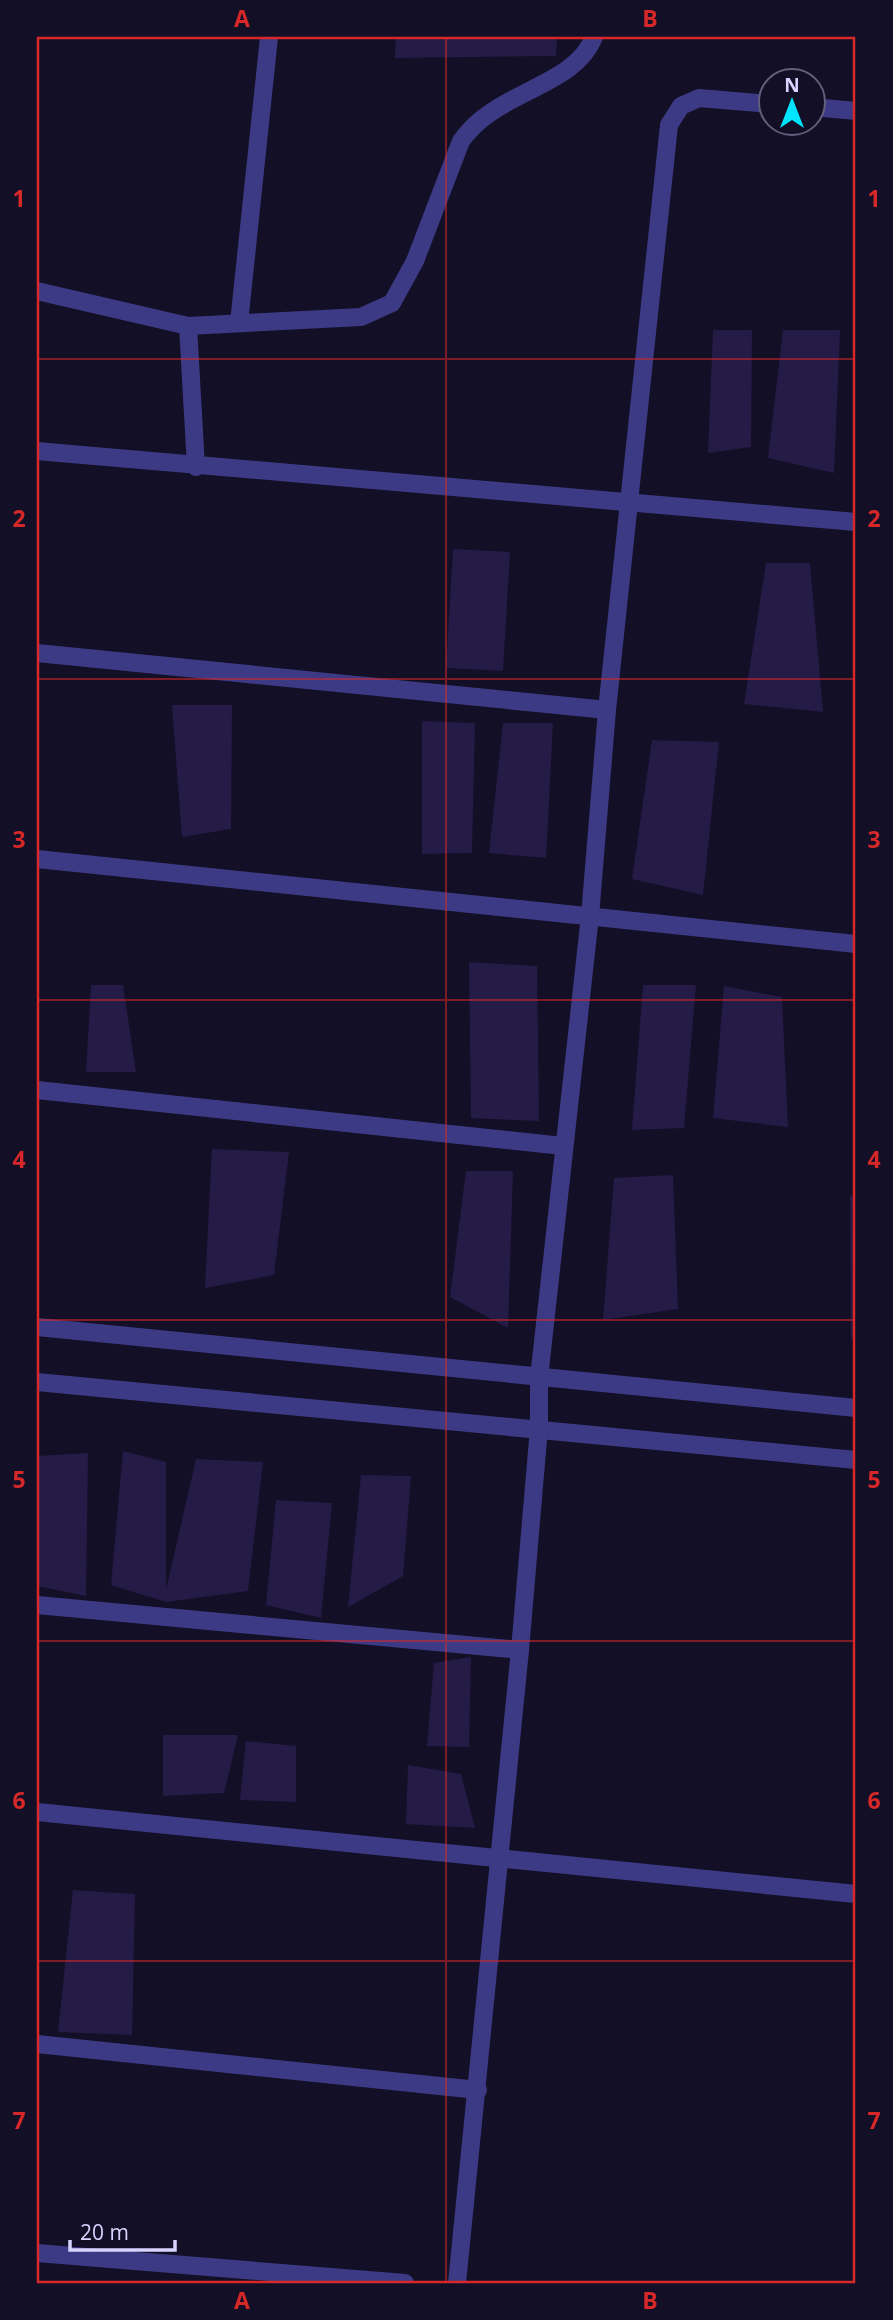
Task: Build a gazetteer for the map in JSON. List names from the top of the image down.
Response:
{
  "scale_bar": "20 m",
  "north": "top",
  "grid": {
    "columns": ["A", "B"],
    "rows": [
      "1",
      "2",
      "3",
      "4",
      "5",
      "6",
      "7"
    ]
  }
}
